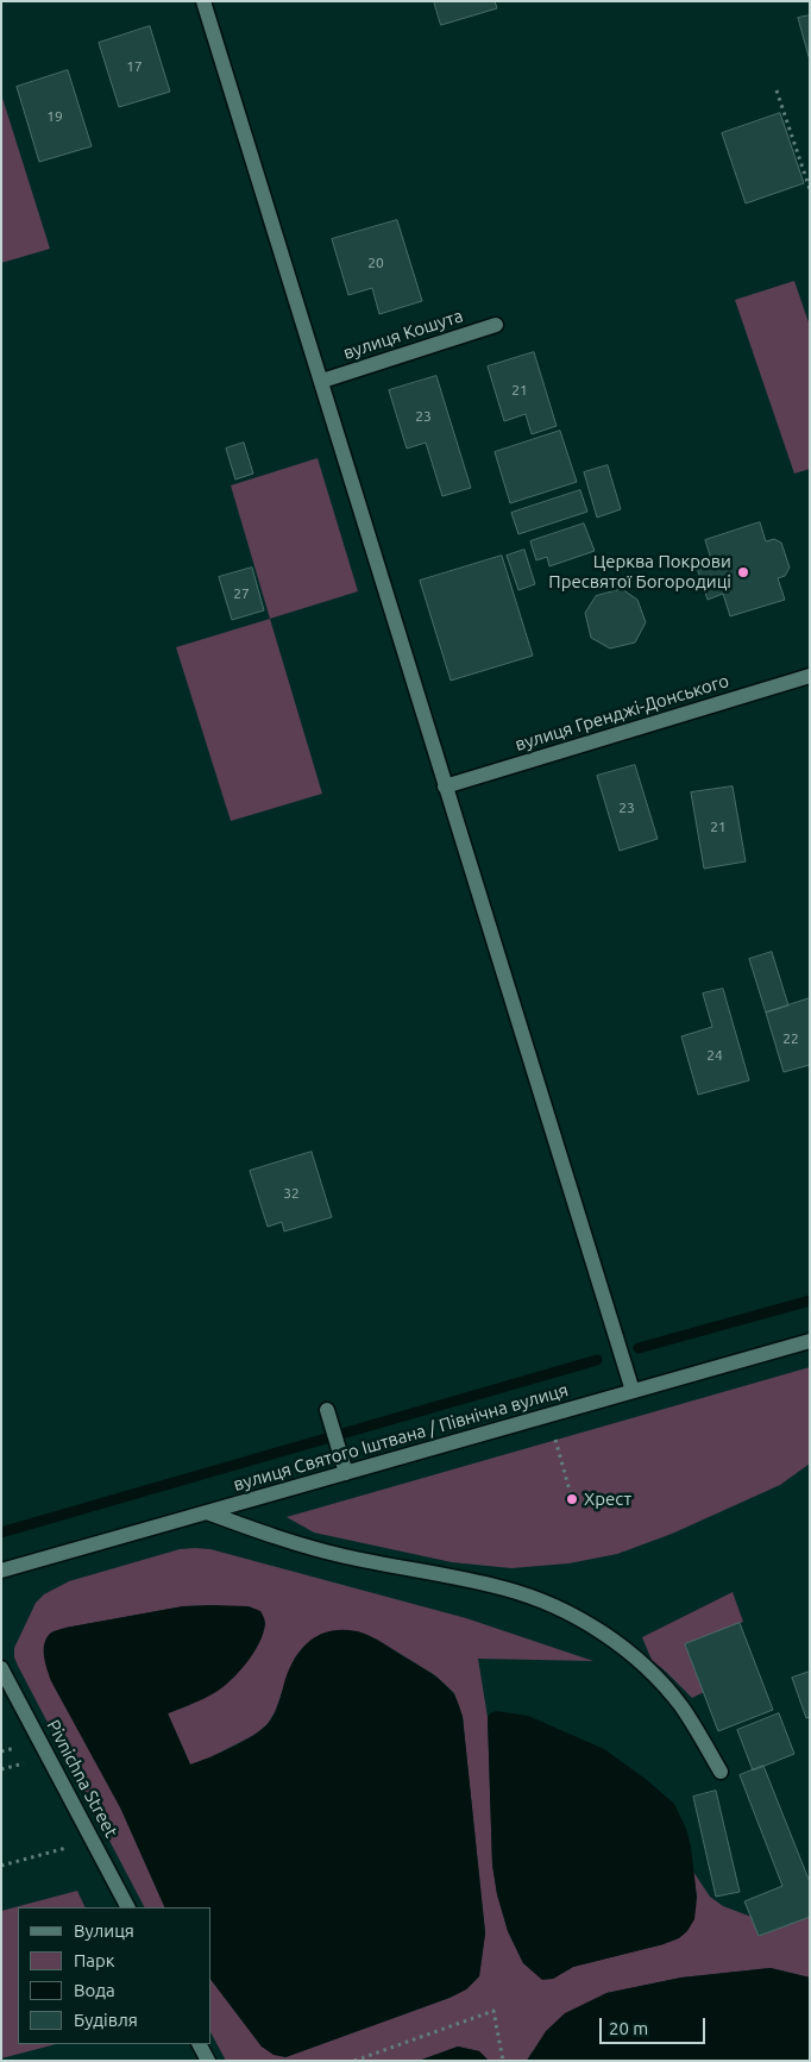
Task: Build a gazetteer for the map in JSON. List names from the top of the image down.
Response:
{
  "streets": {
    "street": [
      "вулиця Кошута",
      "вулиця Гренджі-Донського",
      "вулиця Святого Іштвана / Північна вулиця",
      "Pivnichna Street"
    ]
  },
  "places": ["Церква Покрови Пресвятої Богородиці", "Хрест"],
  "house_numbers": [
    "17",
    "19",
    "20",
    "21",
    "23",
    "27",
    "23",
    "21",
    "22",
    "24",
    "32"
  ],
  "legend": [
    "Вулиця",
    "Парк",
    "Вода",
    "Будівля"
  ],
  "scale_bar": "20 m"
}
